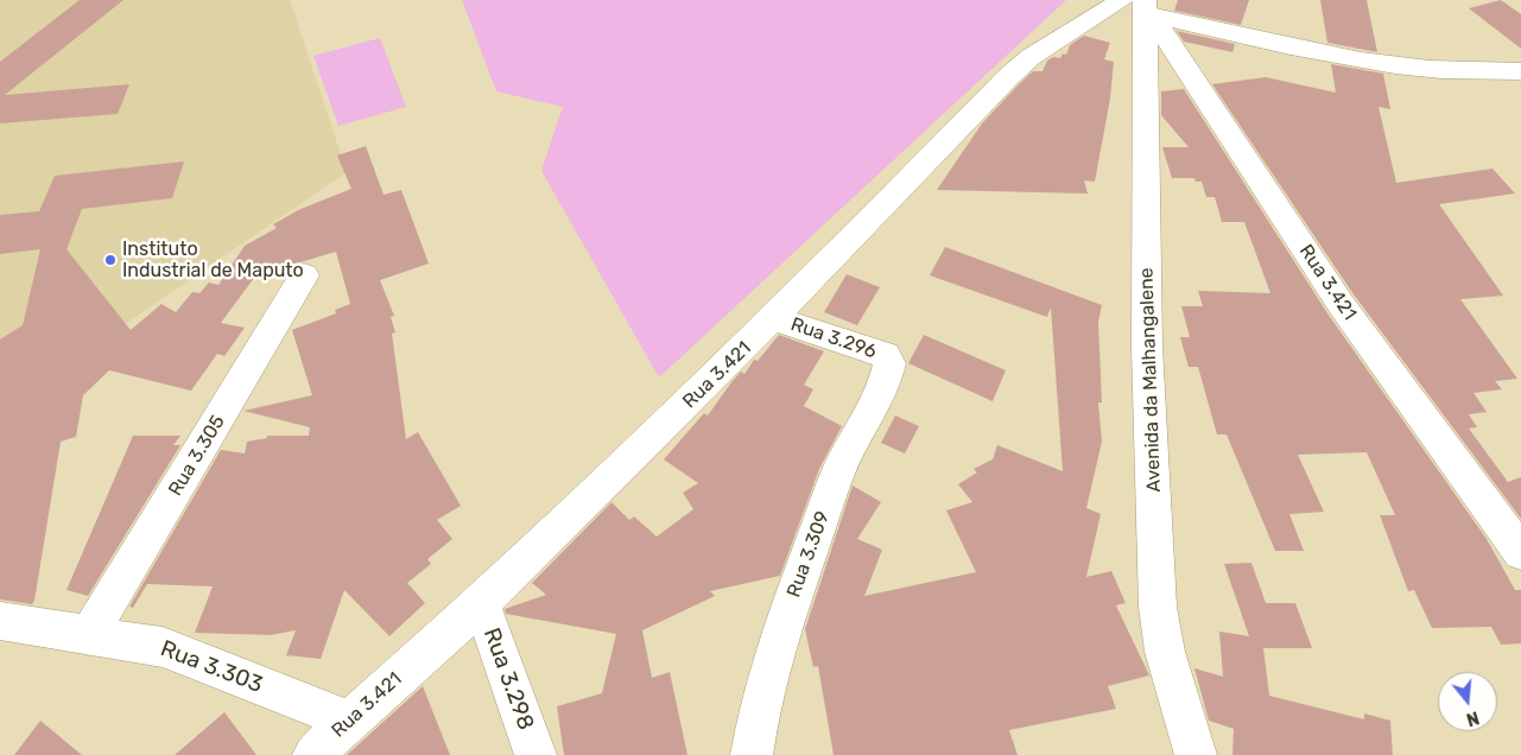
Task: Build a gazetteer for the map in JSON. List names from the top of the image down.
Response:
{
  "streets": {
    "street": [
      "Rua 3.421",
      "Rua 3.296",
      "Avenida da Malhangalene",
      "Rua 3.305",
      "Rua 3.309",
      "Rua 3.303",
      "Rua 3.298"
    ]
  },
  "crossings": [
    ["Rua 3.421", "Rua 3.296"],
    ["Rua 3.421", "Avenida da Malhangalene"],
    ["Rua 3.421", "Rua 3.303"],
    ["Rua 3.421", "Rua 3.298"],
    ["Rua 3.296", "Rua 3.309"],
    ["Rua 3.305", "Rua 3.303"]
  ],
  "places": ["Instituto Industrial de Maputo"],
  "north": "bottom"
}
